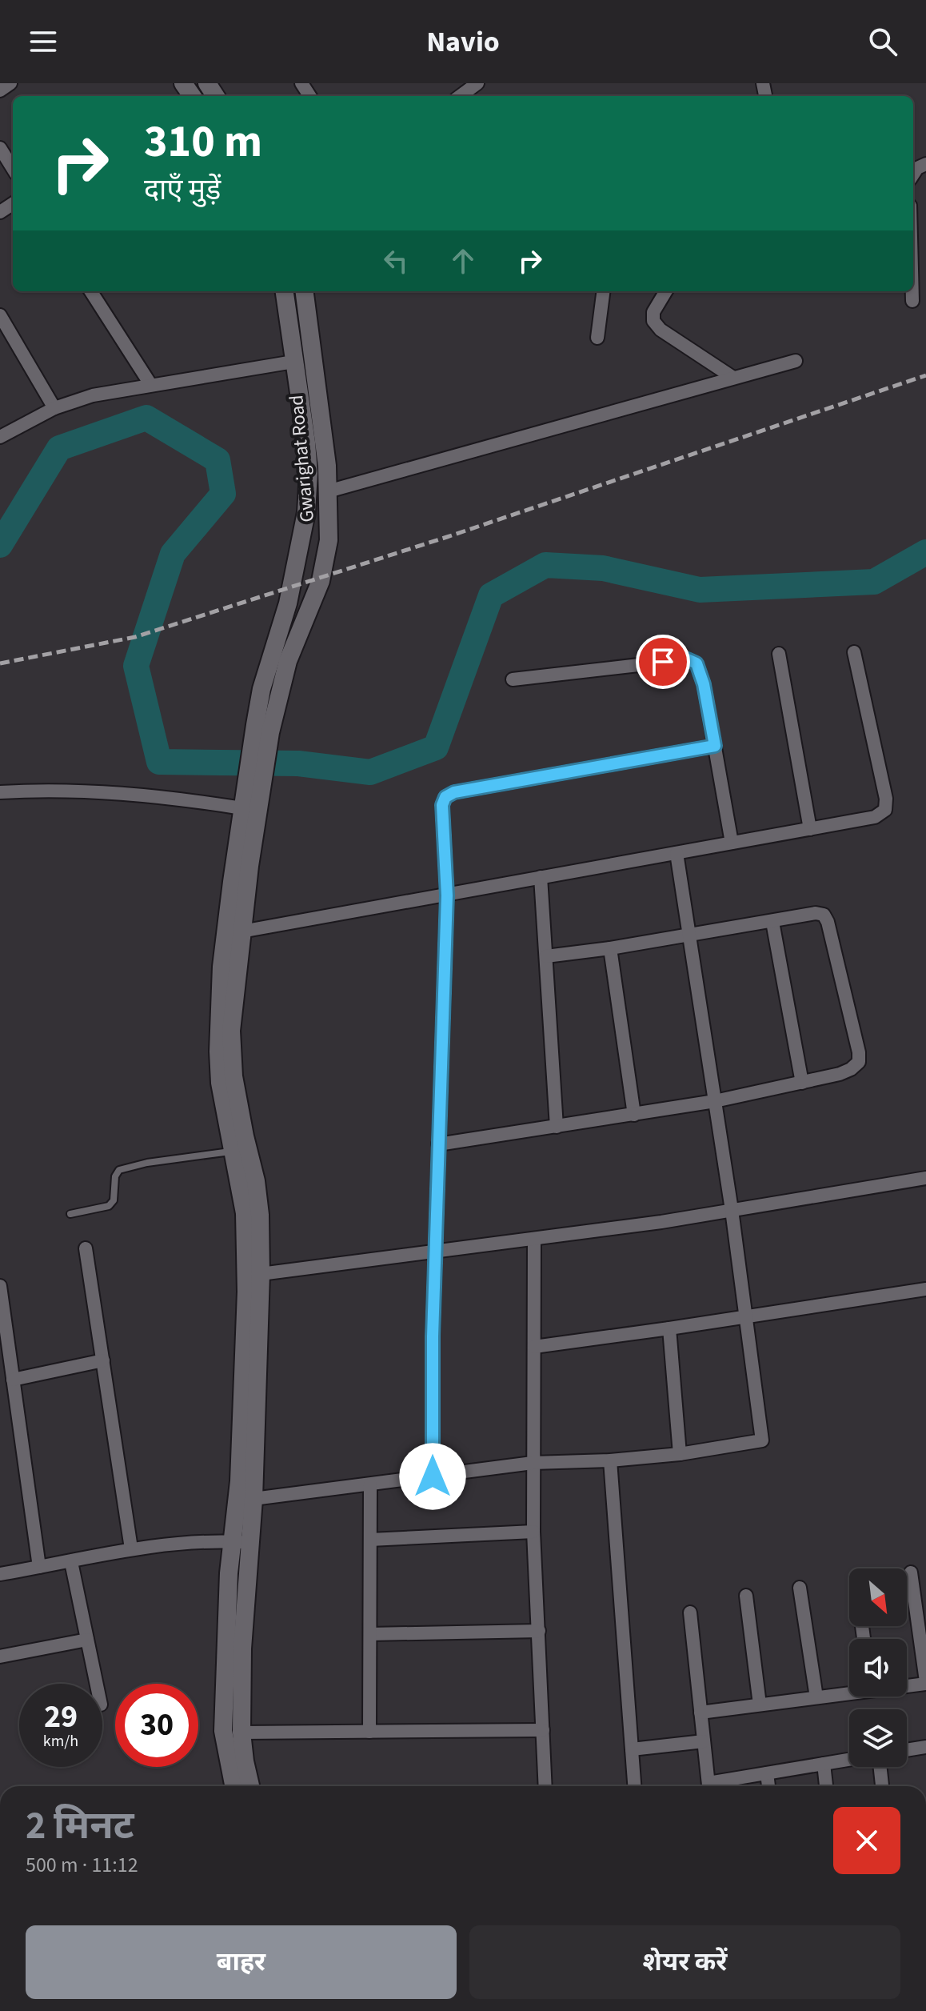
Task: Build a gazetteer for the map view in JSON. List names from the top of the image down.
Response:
{
  "streets": {
    "street": ["Gwarighat Road"]
  },
  "north": "bottom right",
  "page": {
    "header": "Navio",
    "turn": ["310 m", "दाएँ मुड़ें"],
    "speed": "29 km/h",
    "limit": "30",
    "heading": ["2 मिनट", "500 m · 11:12"],
    "buttons": ["बाहर", "शेयर करें"]
  }
}
